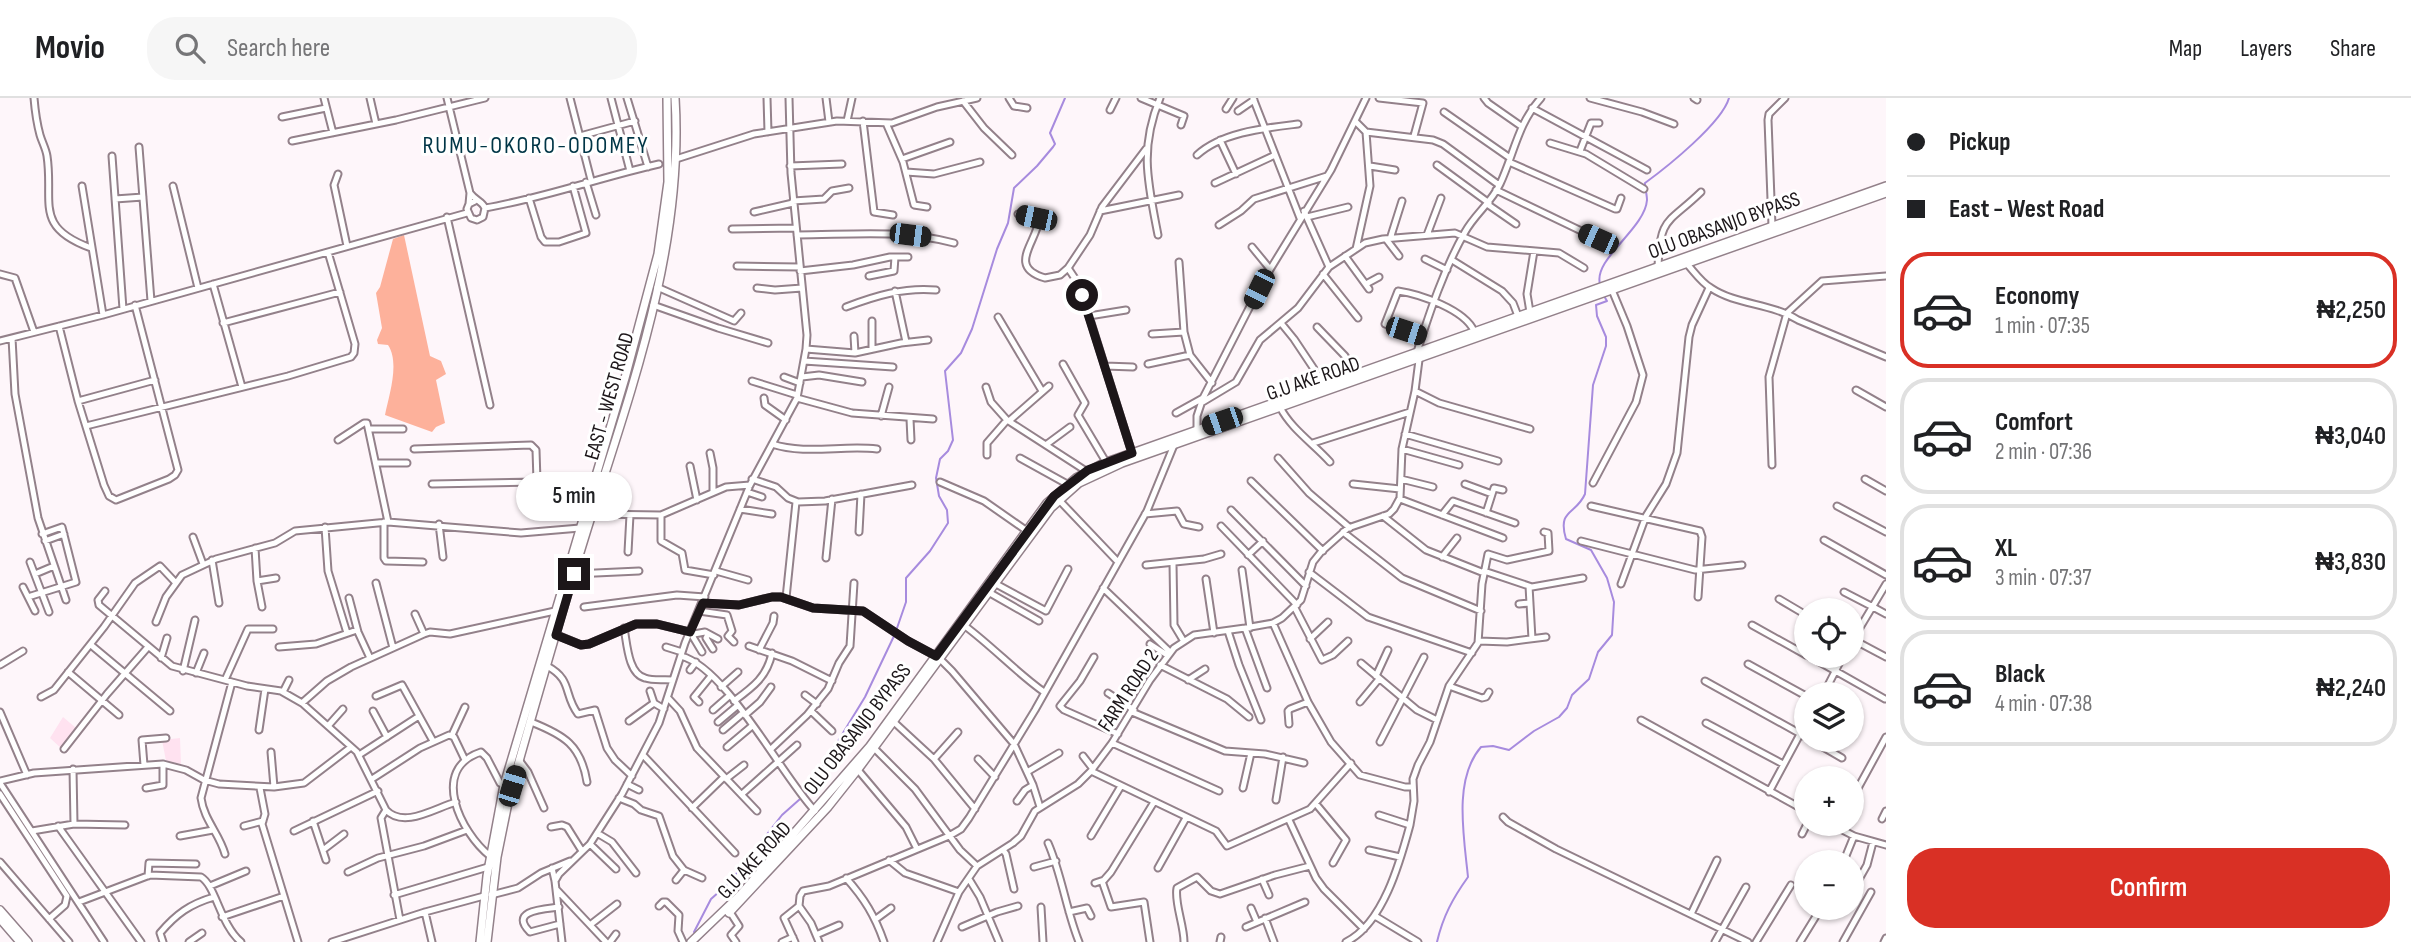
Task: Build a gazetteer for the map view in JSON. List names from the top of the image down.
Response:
{
  "streets": {
    "main road": ["OLU OBASANJO BYPASS", "G.U AKE ROAD", "EAST - WEST ROAD"],
    "street": ["FARM ROAD 2"]
  },
  "crossings": [
    ["OLU OBASANJO BYPASS", "G.U AKE ROAD"]
  ],
  "districts": ["RUMU-OKORO-ODOMEY"],
  "page": {
    "header": "Movio",
    "search": "Search here",
    "nav": ["Map", "Layers", "Share"],
    "banner": ["Pickup", "East - West Road"],
    "list": [
      {
        "name": "Economy",
        "note": "1 min · 07:35",
        "value": "₦2,250"
      },
      {
        "name": "Comfort",
        "note": "2 min · 07:36",
        "value": "₦3,040"
      },
      {
        "name": "XL",
        "note": "3 min · 07:37",
        "value": "₦3,830"
      },
      {
        "name": "Black",
        "note": "4 min · 07:38",
        "value": "₦2,240"
      }
    ],
    "bubble": "5 min",
    "map_buttons": ["+", "−"],
    "buttons": "Confirm"
  }
}
